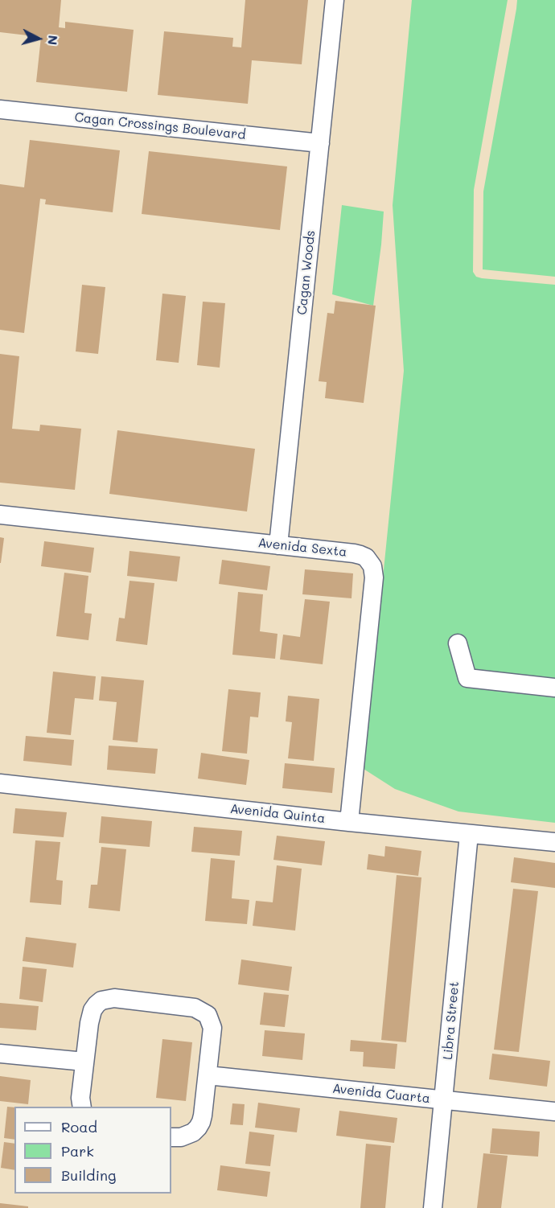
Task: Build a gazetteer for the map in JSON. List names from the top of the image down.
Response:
{
  "streets": {
    "street": [
      "Cagan Crossings Boulevard",
      "Cagan Woods",
      "Avenida Sexta",
      "Avenida Quinta",
      "Libra Street",
      "Avenida Cuarta"
    ]
  },
  "crossings": [
    ["Cagan Crossings Boulevard", "Cagan Woods"],
    ["Cagan Woods", "Avenida Sexta"],
    ["Avenida Sexta", "Avenida Quinta"],
    ["Avenida Quinta", "Libra Street"],
    ["Libra Street", "Avenida Cuarta"]
  ],
  "legend": ["Road", "Park", "Building"],
  "north": "right"
}
